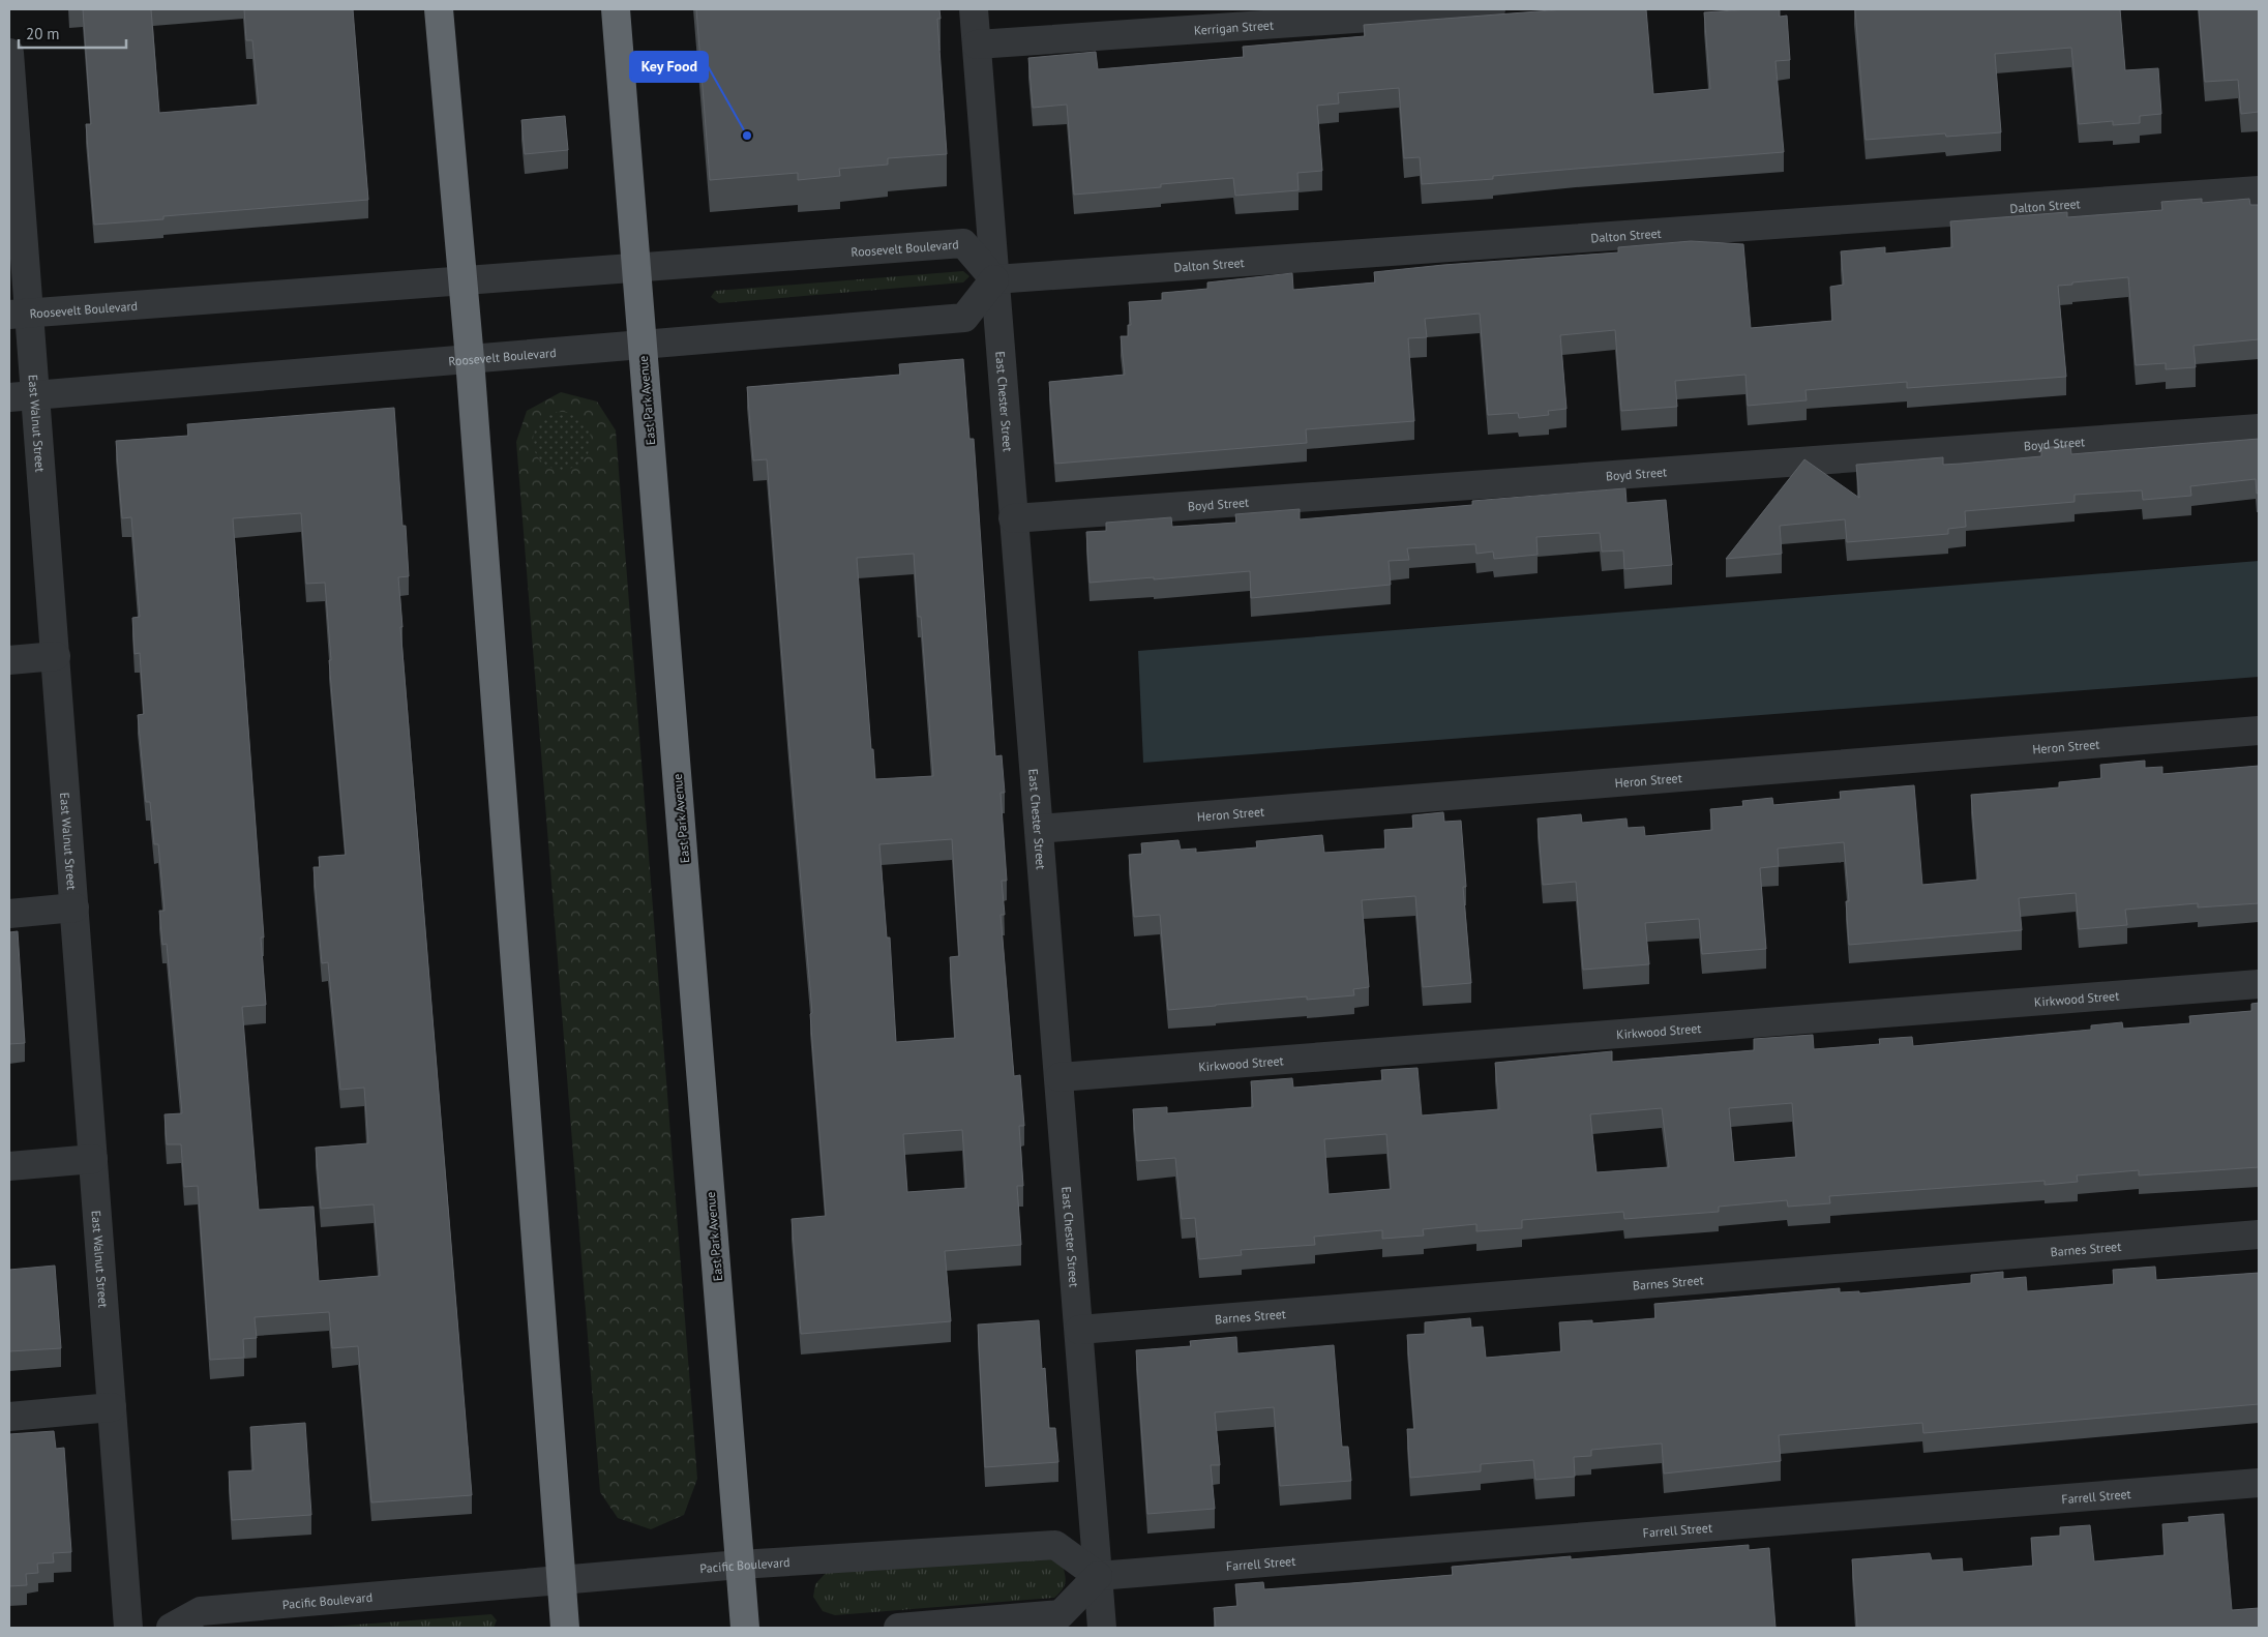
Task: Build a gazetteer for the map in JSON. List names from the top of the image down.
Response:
{
  "streets": {
    "highway": ["East Park Avenue"],
    "street": [
      "Kerrigan Street",
      "Dalton Street",
      "Roosevelt Boulevard",
      "East Chester Street",
      "East Walnut Street",
      "Boyd Street",
      "Heron Street",
      "Kirkwood Street",
      "Barnes Street",
      "Farrell Street",
      "Pacific Boulevard"
    ]
  },
  "crossings": [
    ["Kerrigan Street", "East Chester Street"],
    ["Dalton Street", "Roosevelt Boulevard"],
    ["Dalton Street", "East Chester Street"],
    ["Roosevelt Boulevard", "East Park Avenue"],
    ["Roosevelt Boulevard", "East Chester Street"],
    ["Roosevelt Boulevard", "East Walnut Street"],
    ["East Park Avenue", "Pacific Boulevard"],
    ["East Chester Street", "Boyd Street"],
    ["East Chester Street", "Heron Street"],
    ["East Chester Street", "Kirkwood Street"],
    ["East Chester Street", "Barnes Street"],
    ["East Chester Street", "Farrell Street"],
    ["East Chester Street", "Pacific Boulevard"],
    ["Farrell Street", "Pacific Boulevard"]
  ],
  "places": ["Key Food"],
  "scale_bar": "20 m"
}
